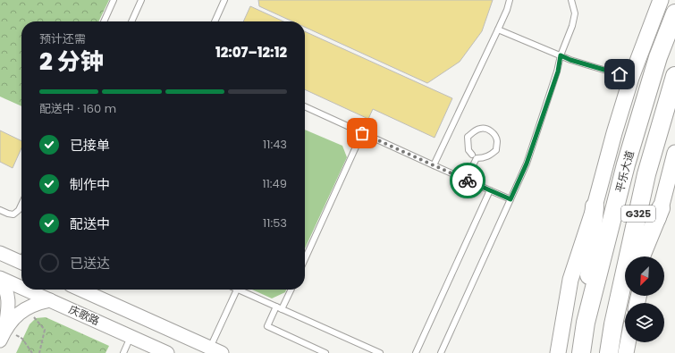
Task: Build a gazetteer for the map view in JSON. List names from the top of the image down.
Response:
{
  "streets": {
    "highway": ["平乐大道", "G325"],
    "street": ["庆歌路"]
  },
  "north": "bottom left",
  "page": {
    "heading": ["2 分钟", "预计还需", "12:07–12:12"],
    "bar": "配送中 · 160 m",
    "list": [
      ["已接单", "11:43"],
      ["制作中", "11:49"],
      ["配送中", "11:53"],
      "已送达"
    ]
  }
}
